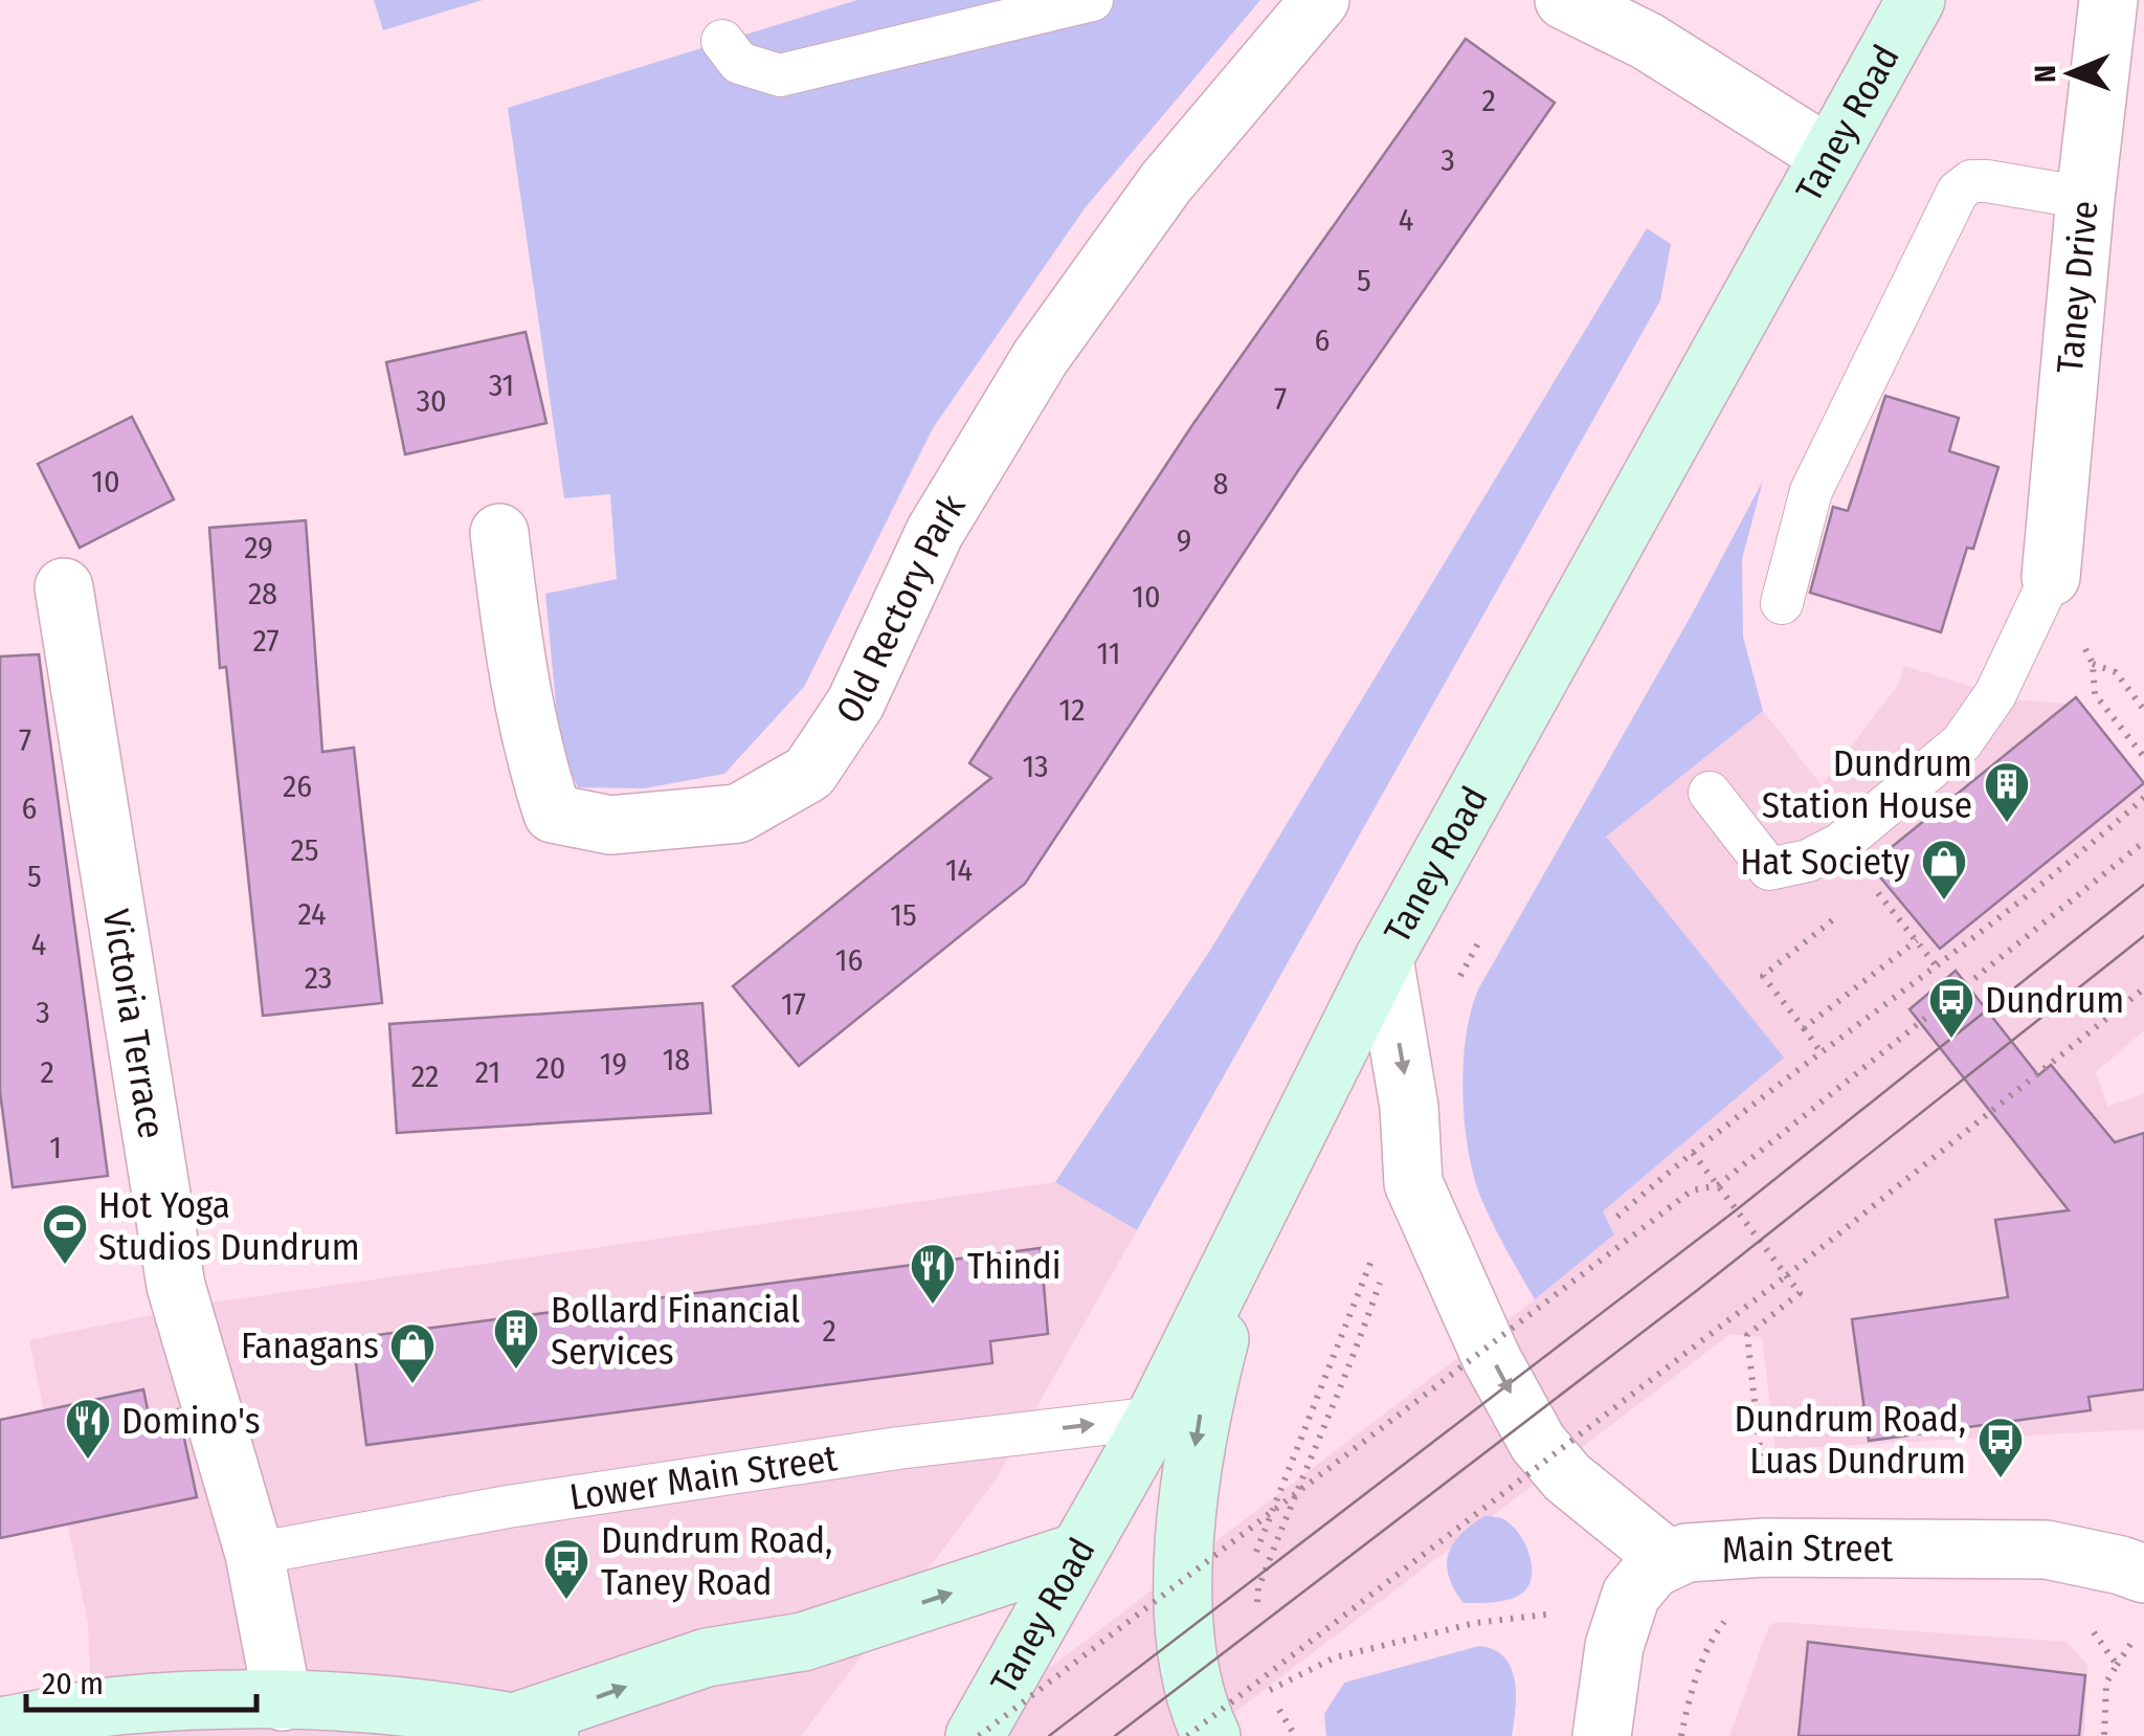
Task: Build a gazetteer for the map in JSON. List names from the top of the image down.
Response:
{
  "streets": {
    "main road": ["Taney Road"],
    "street": [
      "Taney Drive",
      "Old Rectory Park",
      "Victoria Terrace",
      "Main Street"
    ],
    "lane": ["Lower Main Street"]
  },
  "crossings": [
    ["Taney Road", "Lower Main Street"],
    ["Victoria Terrace", "Lower Main Street"]
  ],
  "one_way": ["Lower Main Street"],
  "places": {
    "building": ["Dundrum Station House", "Bollard Financial Services"],
    "shop": ["Hat Society", "Fanagans"],
    "bus stop": ["Dundrum", "Dundrum Road, Luas Dundrum", "Dundrum Road, Taney Road"],
    "sports": ["Hot Yoga Studios Dundrum"],
    "restaurant": ["Thindi", "Domino's"]
  },
  "house_numbers": [
    "2",
    "3",
    "4",
    "5",
    "6",
    "31",
    "7",
    "30",
    "10",
    "8",
    "9",
    "29",
    "28",
    "10",
    "27",
    "11",
    "12",
    "7",
    "13",
    "26",
    "6",
    "25",
    "14",
    "5",
    "24",
    "15",
    "4",
    "16",
    "23",
    "17",
    "3",
    "18",
    "19",
    "20",
    "2",
    "21",
    "22",
    "1",
    "2"
  ],
  "scale_bar": "20 m",
  "north": "left"
}
